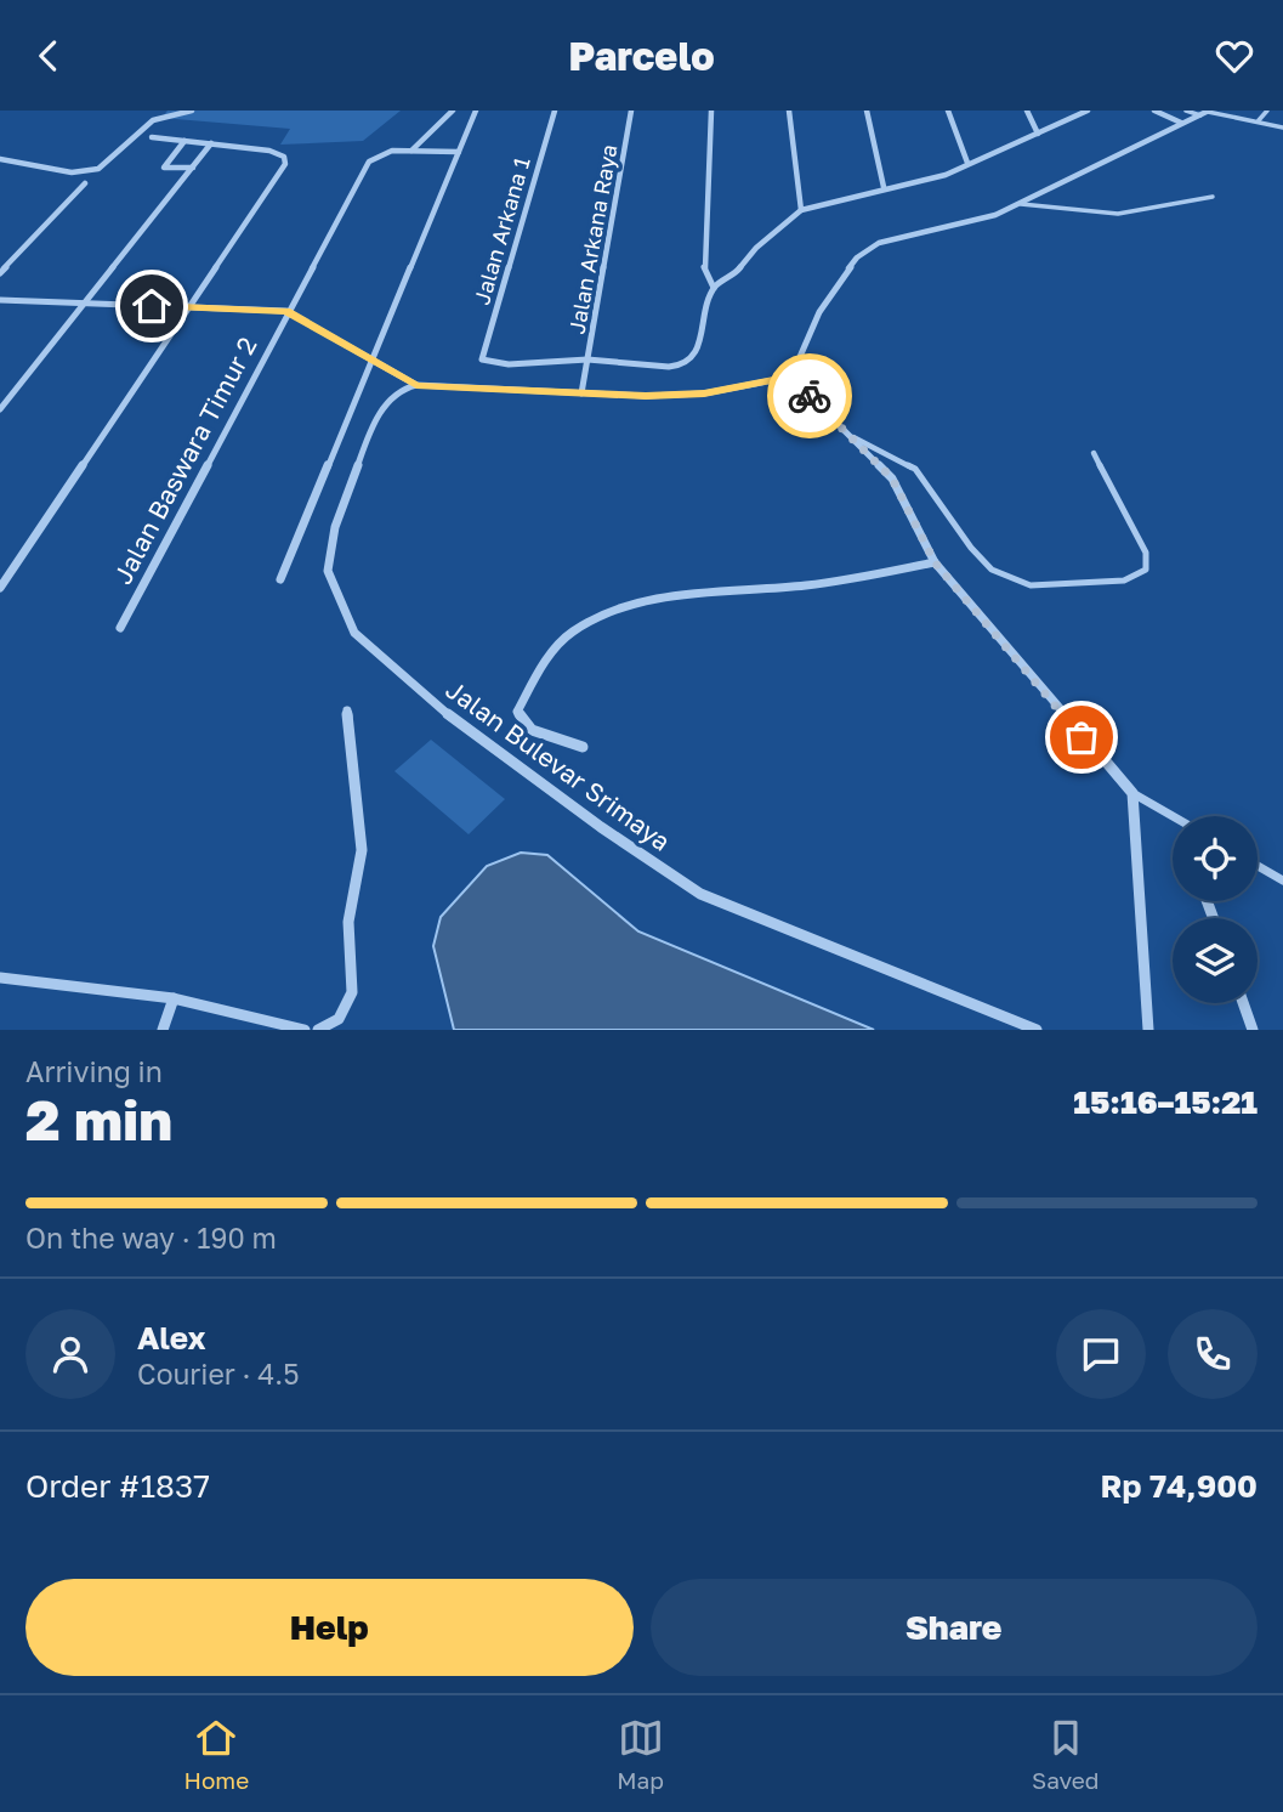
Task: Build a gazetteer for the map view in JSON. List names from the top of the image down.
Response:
{
  "streets": {
    "street": [
      "Jalan Arkana 1",
      "Jalan Arkana Raya",
      "Jalan Baswara Timur 2",
      "Jalan Bulevar Srimaya"
    ]
  },
  "crossings": [
    ["Jalan Arkana 1", "Jalan Arkana Raya"]
  ],
  "page": {
    "header": "Parcelo",
    "heading": ["2 min", "Arriving in", "15:16–15:21"],
    "panel": [
      "Alex",
      "Courier · 4.5",
      "Order #1837",
      "Rp 74,900"
    ],
    "bar": "On the way · 190 m",
    "buttons": ["Help", "Share"],
    "tabs": ["Home", "Map", "Saved"]
  }
}
